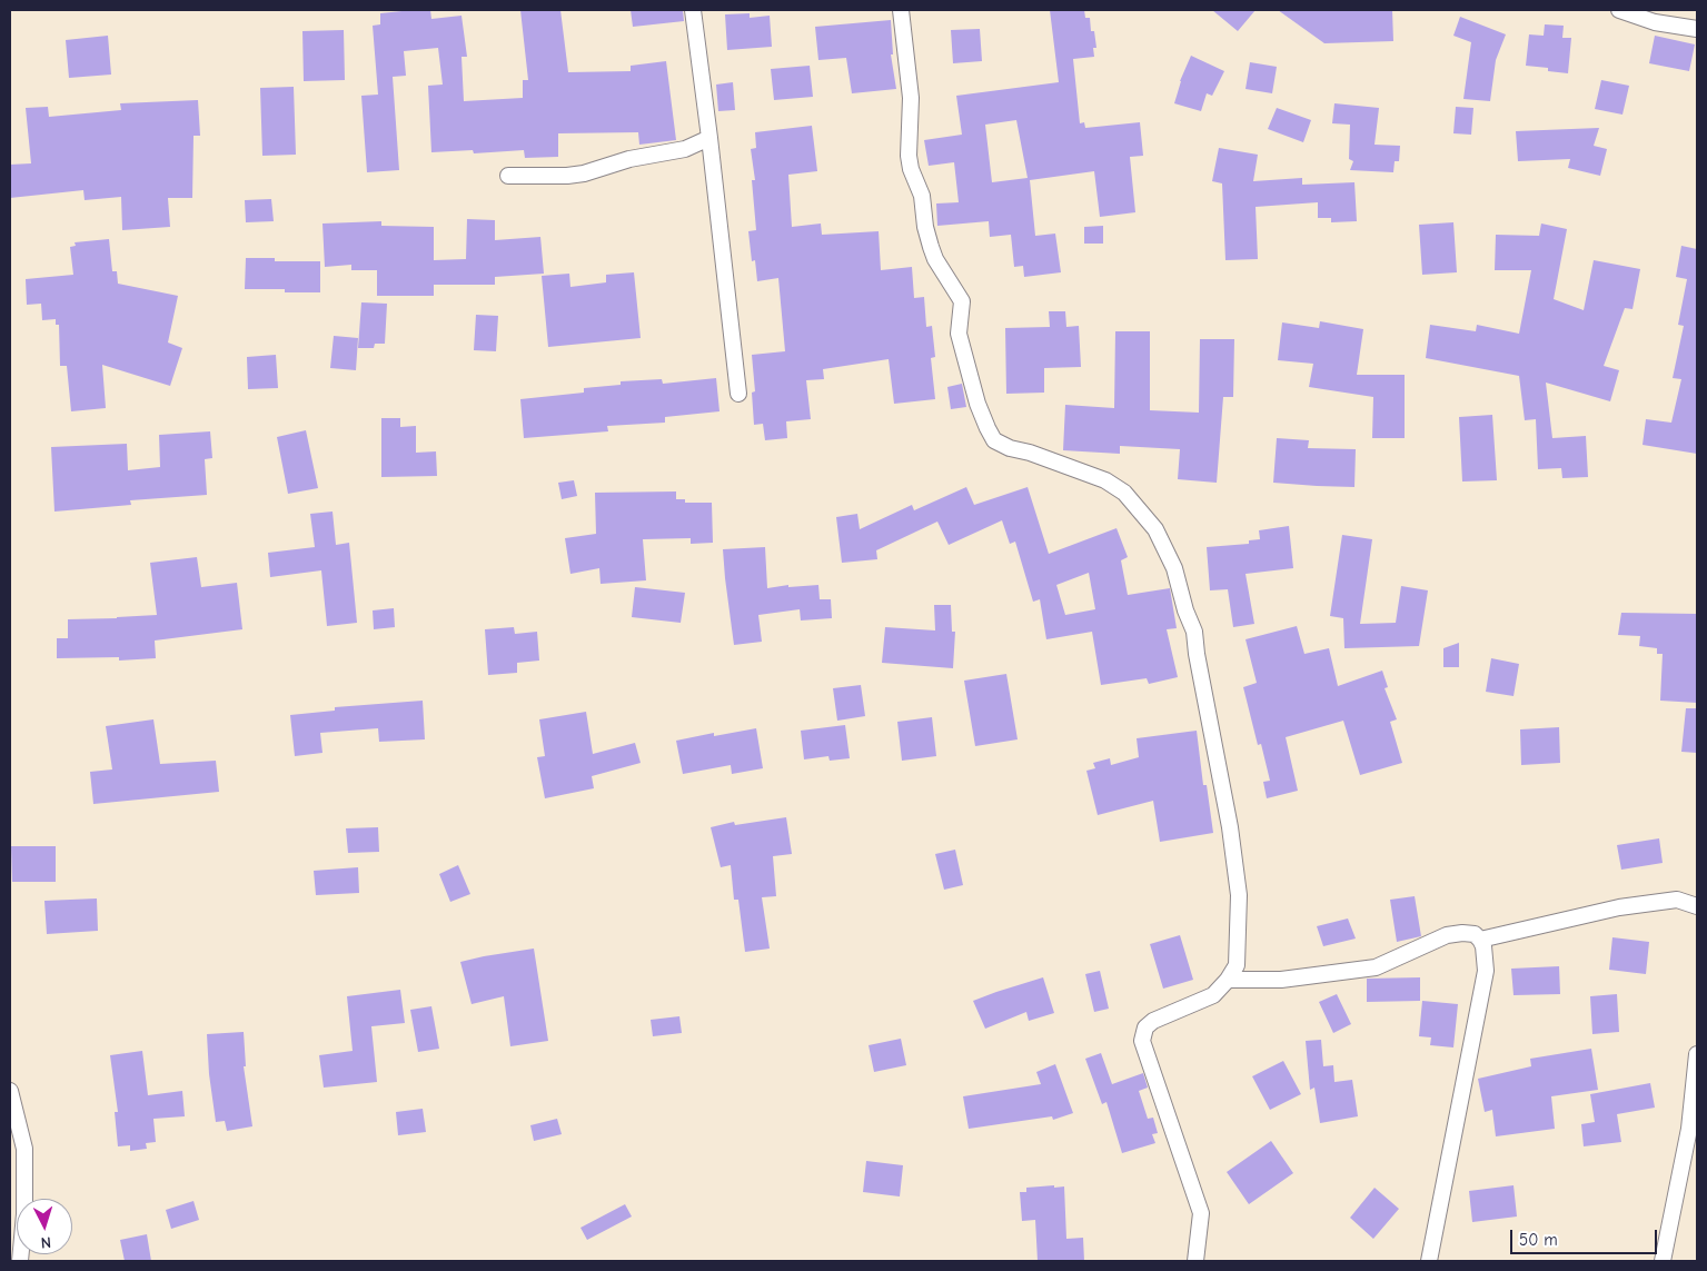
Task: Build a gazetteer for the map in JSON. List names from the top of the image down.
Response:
{
  "scale_bar": "50 m",
  "north": "bottom"
}
